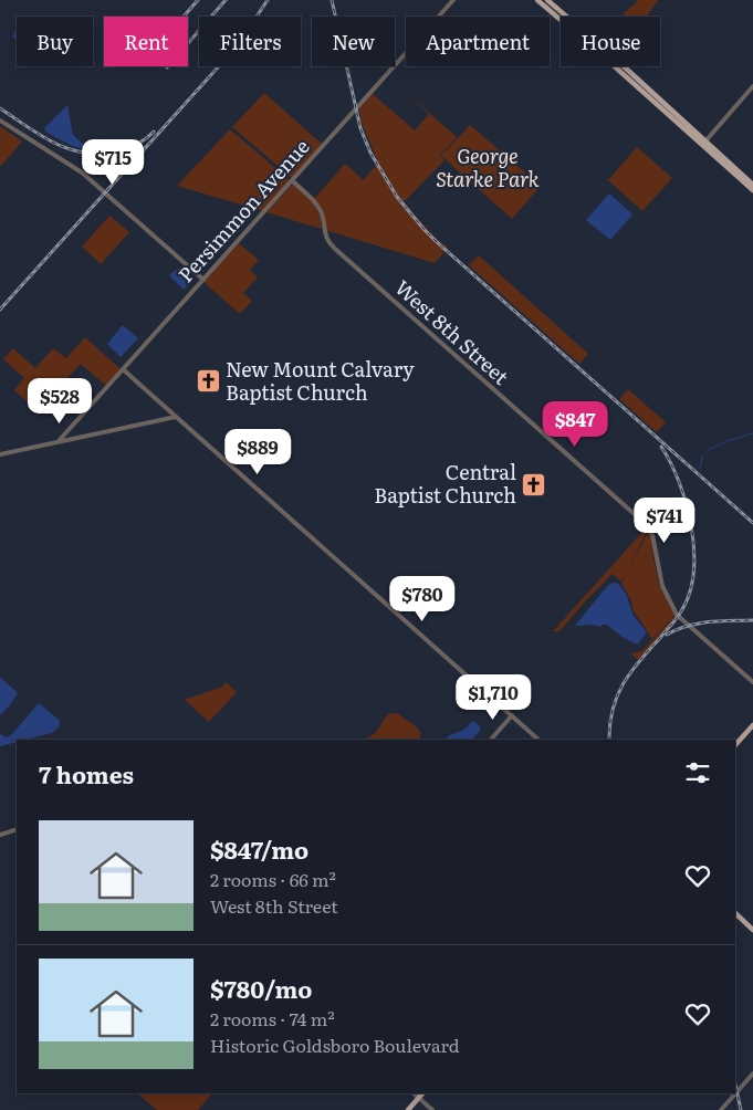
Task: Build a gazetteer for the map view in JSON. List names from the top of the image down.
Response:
{
  "streets": {
    "street": ["Persimmon Avenue", "West 8th Street"]
  },
  "crossings": [
    ["Persimmon Avenue", "West 8th Street"]
  ],
  "parks": ["George Starke Park"],
  "places": {
    "church": ["New Mount Calvary Baptist Church", "Central Baptist Church"]
  },
  "page": {
    "chip": [
      "Buy",
      "Rent",
      "Filters",
      "New",
      "Apartment",
      "House"
    ],
    "price": [
      "$715",
      "$528",
      "$847",
      "$889",
      "$741",
      "$780",
      "$1,710"
    ],
    "heading": "7 homes",
    "list": [
      {
        "name": "$847/mo",
        "note": "2 rooms · 66 m² · West 8th Street"
      },
      {
        "name": "$780/mo",
        "note": "2 rooms · 74 m² · Historic Goldsboro Boulevard"
      }
    ]
  }
}
